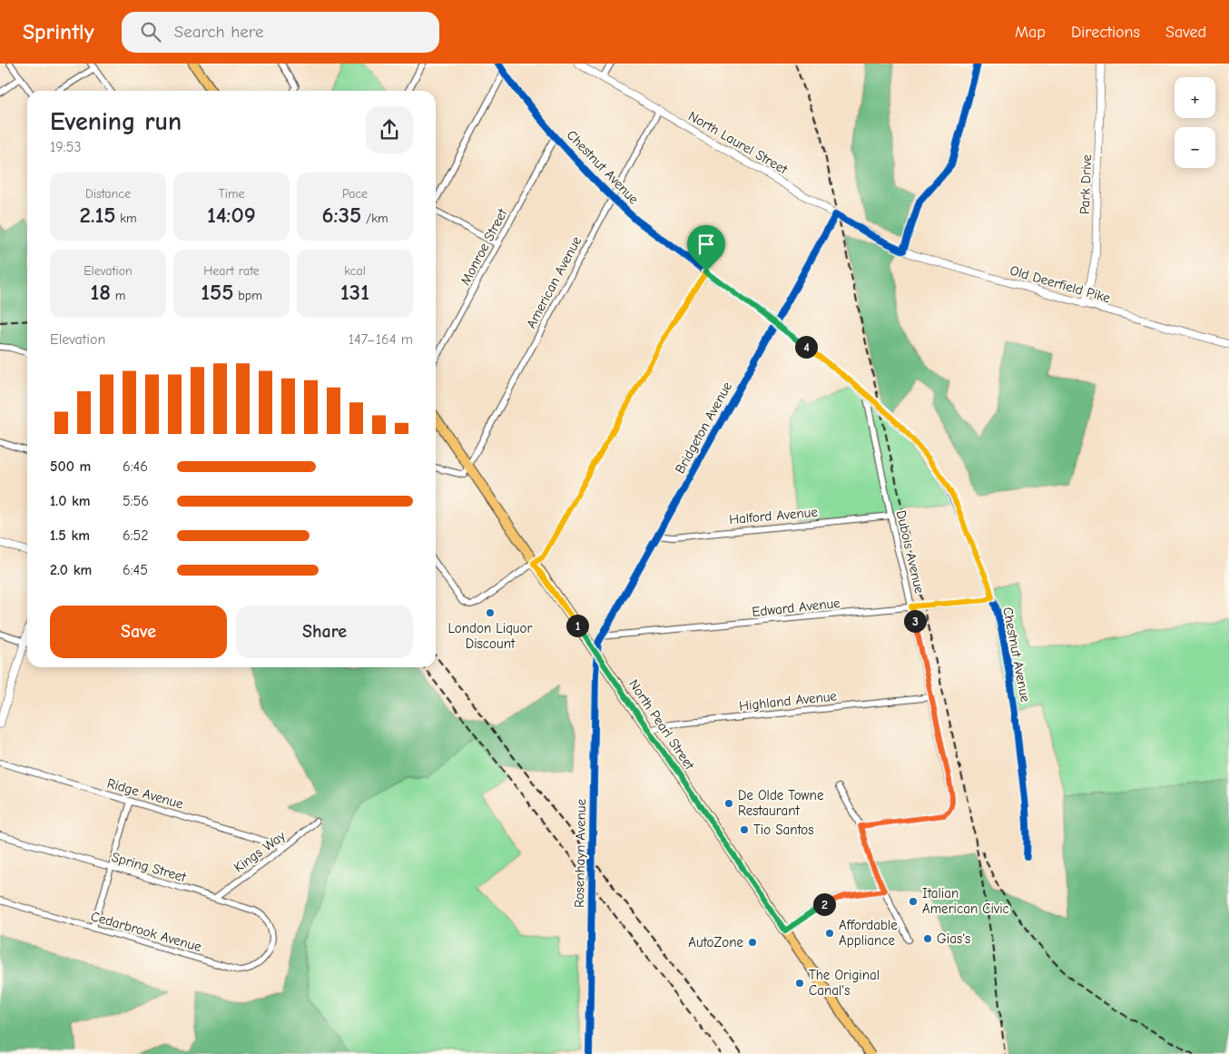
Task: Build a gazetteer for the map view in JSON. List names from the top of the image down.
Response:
{
  "streets": {
    "main road": ["North Pearl Street"],
    "street": [
      "North Laurel Street",
      "Chestnut Avenue",
      "Park Drive",
      "Monroe Street",
      "American Avenue",
      "Old Deerfield Pike",
      "Bridgeton Avenue",
      "Halford Avenue",
      "Dubois Avenue",
      "Edward Avenue",
      "Highland Avenue",
      "Ridge Avenue",
      "Kings Way",
      "Rosenhayn Avenue",
      "Spring Street",
      "Cedarbrook Avenue"
    ]
  },
  "crossings": [
    ["North Laurel Street", "American Avenue"],
    ["North Laurel Street", "Old Deerfield Pike"],
    ["North Laurel Street", "Bridgeton Avenue"],
    ["Chestnut Avenue", "Monroe Street"],
    ["Chestnut Avenue", "American Avenue"],
    ["Chestnut Avenue", "Bridgeton Avenue"],
    ["Chestnut Avenue", "Dubois Avenue"],
    ["Chestnut Avenue", "Edward Avenue"],
    ["Park Drive", "Old Deerfield Pike"],
    ["American Avenue", "North Pearl Street"],
    ["Bridgeton Avenue", "Halford Avenue"],
    ["Bridgeton Avenue", "Edward Avenue"],
    ["Bridgeton Avenue", "North Pearl Street"],
    ["Bridgeton Avenue", "Rosenhayn Avenue"],
    ["Halford Avenue", "Dubois Avenue"],
    ["Dubois Avenue", "Edward Avenue"],
    ["Dubois Avenue", "Highland Avenue"],
    ["Highland Avenue", "North Pearl Street"],
    ["North Pearl Street", "Rosenhayn Avenue"],
    ["Ridge Avenue", "Kings Way"],
    ["Kings Way", "Spring Street"],
    ["Spring Street", "Cedarbrook Avenue"]
  ],
  "places": [
    "London Liquor Discount",
    "De Olde Towne Restaurant",
    "Tio Santos",
    "Italian American Civic",
    "Affordable Appliance",
    "Gias's",
    "AutoZone",
    "The Original Canal's"
  ],
  "page": {
    "header": "Sprintly",
    "search": "Search here",
    "nav": ["Map", "Directions", "Saved"],
    "map_buttons": ["+", "−"],
    "heading": ["Evening run", "19:53"],
    "stats": [
      ["Distance", "2.15 km"],
      ["Time", "14:09"],
      ["Pace", "6:35 /km"],
      ["Elevation", "18 m"],
      ["Heart rate", "155 bpm"],
      ["kcal", "131"]
    ],
    "chart": ["Elevation", "147–164 m"],
    "pins": [
      "4",
      "3",
      "1",
      "2"
    ],
    "list": [
      {
        "name": "500 m",
        "note": "6:46"
      },
      {
        "name": "1.0 km",
        "note": "5:56"
      },
      {
        "name": "1.5 km",
        "note": "6:52"
      },
      {
        "name": "2.0 km",
        "note": "6:45"
      }
    ],
    "buttons": ["Save", "Share"]
  }
}
